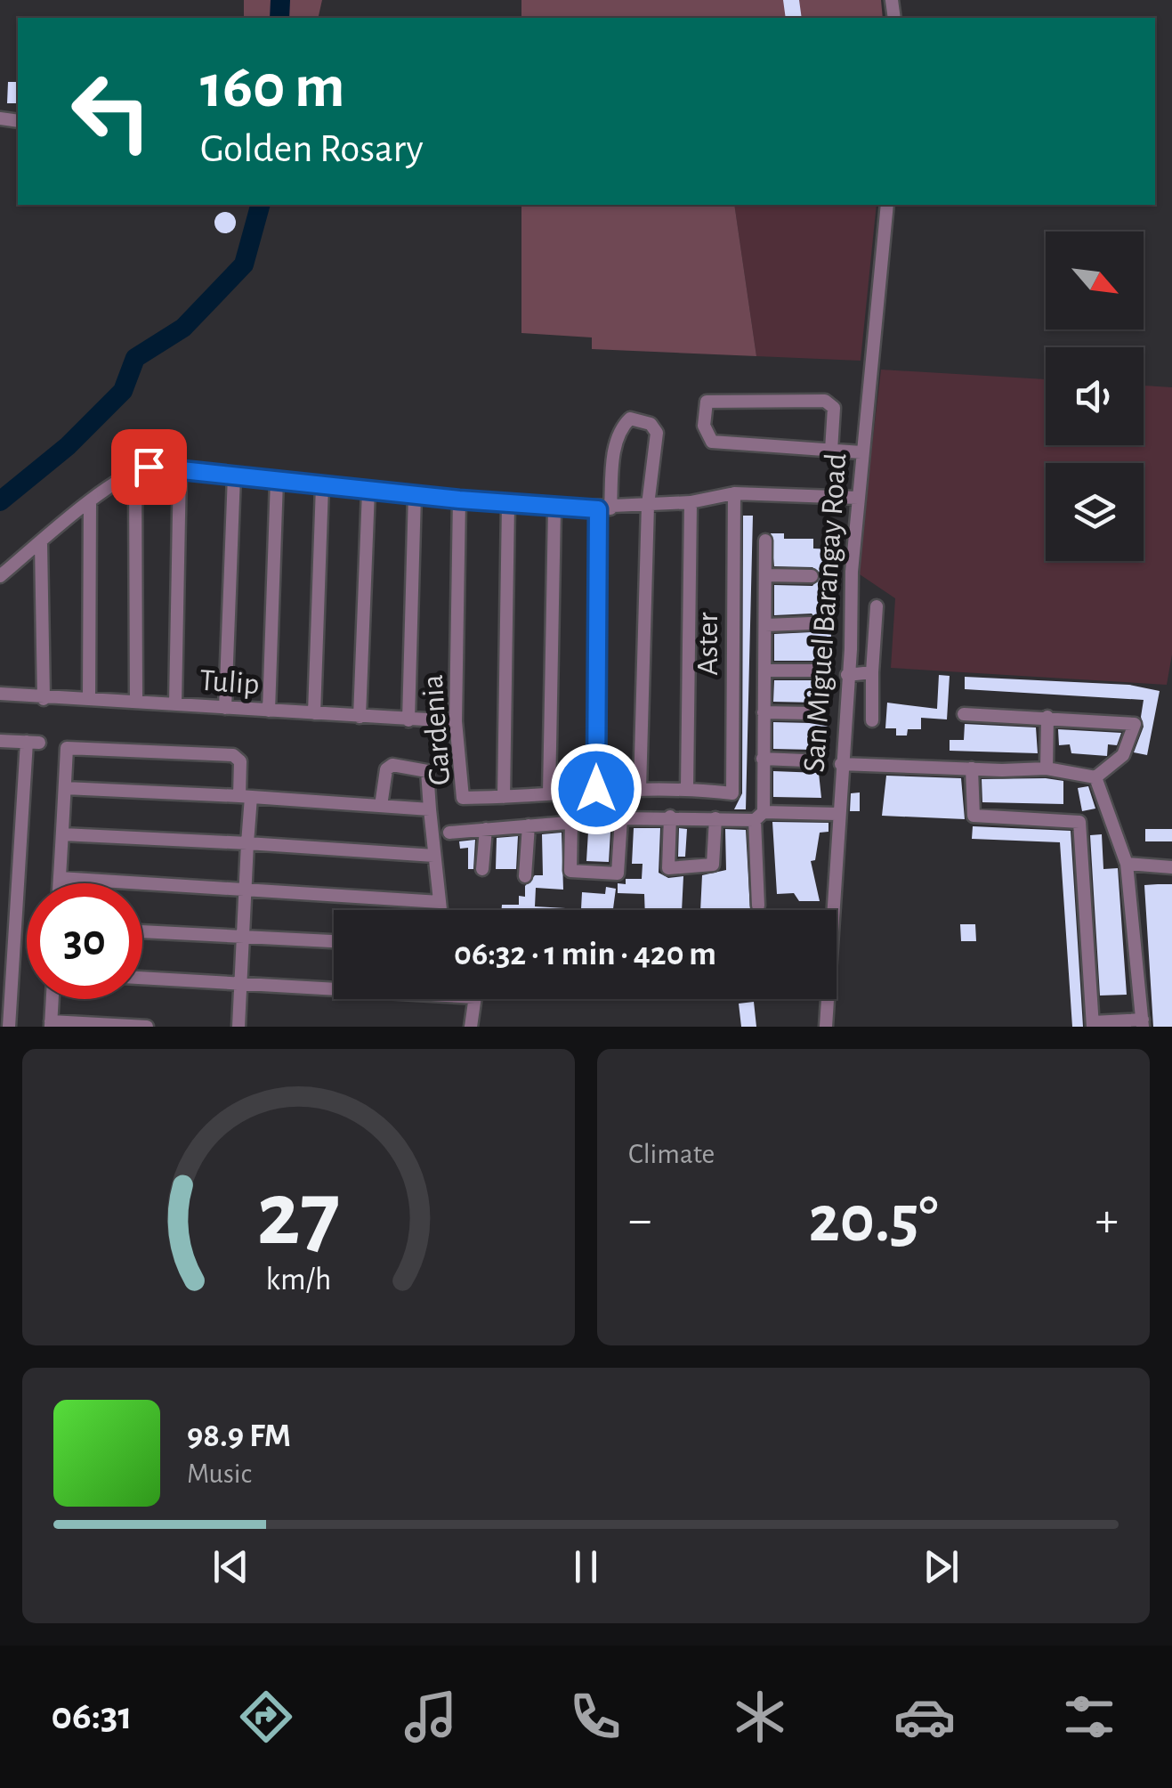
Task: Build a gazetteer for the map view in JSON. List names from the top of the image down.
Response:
{
  "streets": {
    "street": [
      "San Miguel Barangay Road",
      "Aster",
      "Tulip",
      "Gardenia"
    ]
  },
  "crossings": [
    ["Aster", "Gardenia"],
    ["Tulip", "Gardenia"]
  ],
  "north": "bottom right",
  "page": {
    "turn": ["160 m", "Golden Rosary"],
    "limit": "30",
    "trip": "06:32 · 1 min · 420 m",
    "tile": "Climate",
    "heat": ["−", "20.5°", "+"],
    "song": ["98.9 FM", "Music"],
    "tabs": "06:31",
    "gauge": ["27", "km/h"]
  }
}
